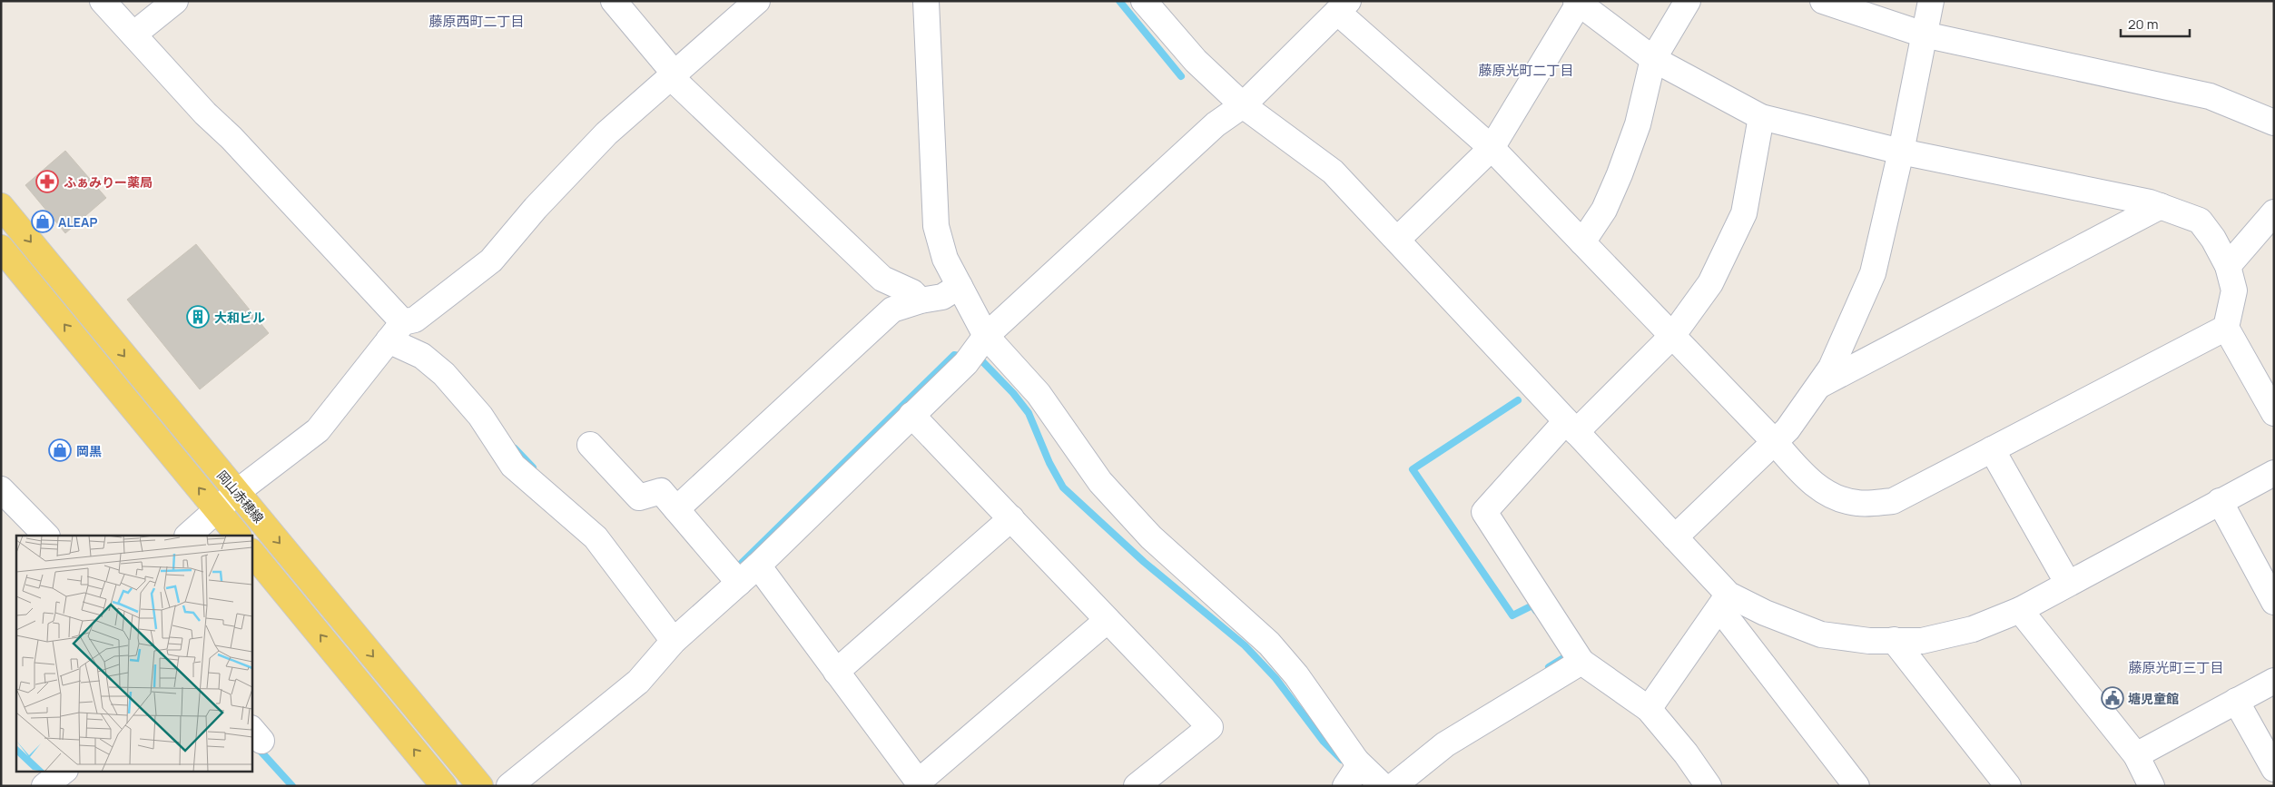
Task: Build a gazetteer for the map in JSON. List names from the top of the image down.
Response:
{
  "streets": {
    "main road": ["岡山赤穂線"]
  },
  "districts": ["藤原西町二丁目", "藤原光町二丁目", "藤原光町三丁目"],
  "places": {
    "pharmacy": ["ふぁみりー薬局"],
    "shop": ["ALEAP", "岡黒"],
    "building": ["大和ビル"],
    "public building": ["塘児童館"]
  },
  "scale_bar": "20 m"
}
